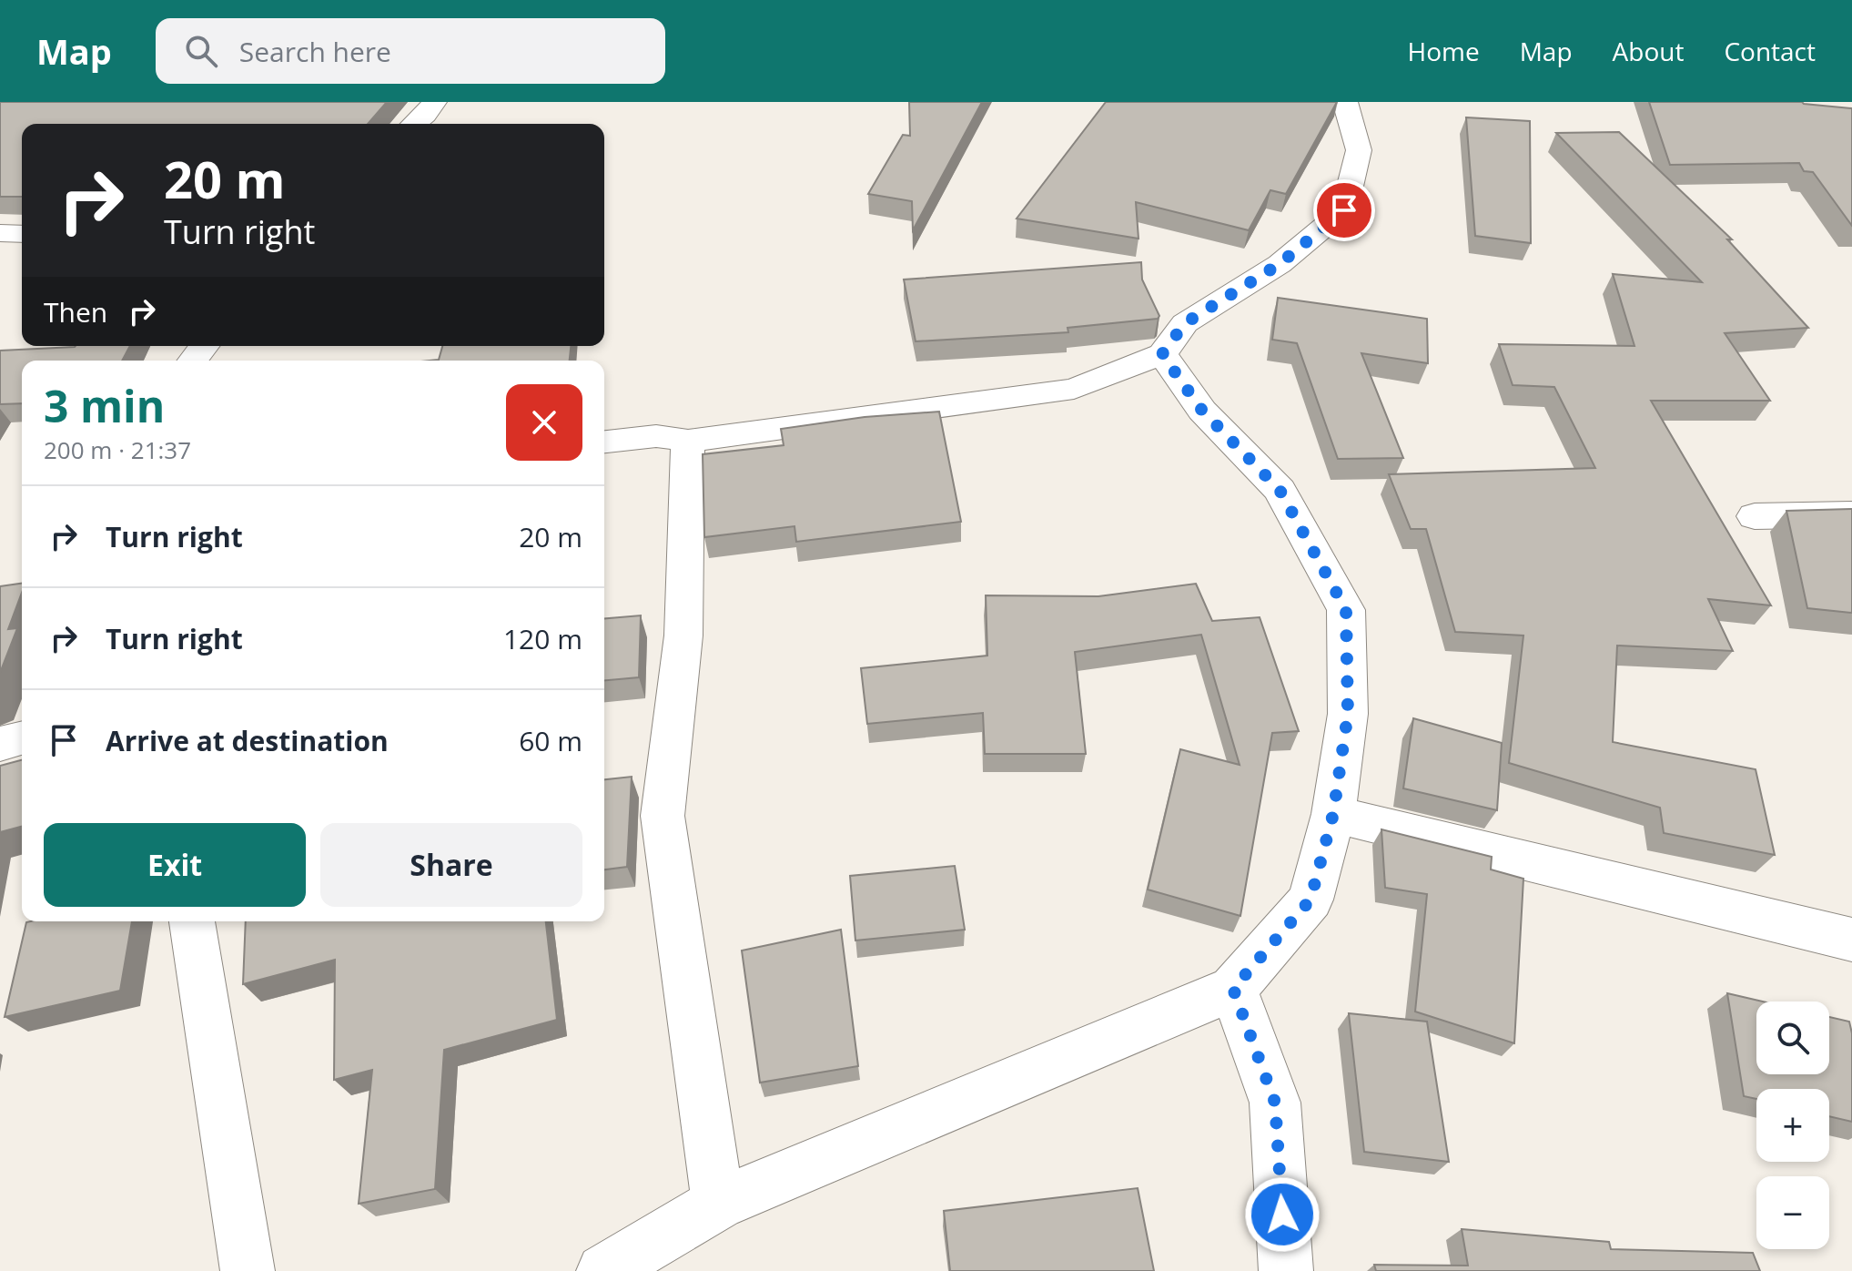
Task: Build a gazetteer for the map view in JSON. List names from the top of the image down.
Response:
{
  "page": {
    "header": "Map",
    "search": "Search here",
    "nav": [
      "Home",
      "Map",
      "About",
      "Contact"
    ],
    "turn": ["20 m", "Turn right"],
    "then": "Then",
    "heading": ["3 min", "200 m · 21:37"],
    "list": [
      {
        "name": "Turn right",
        "value": "20 m"
      },
      {
        "name": "Turn right",
        "value": "120 m"
      },
      {
        "name": "Arrive at destination",
        "value": "60 m"
      }
    ],
    "buttons": ["Exit", "Share"],
    "map_buttons": ["+", "−"]
  }
}
